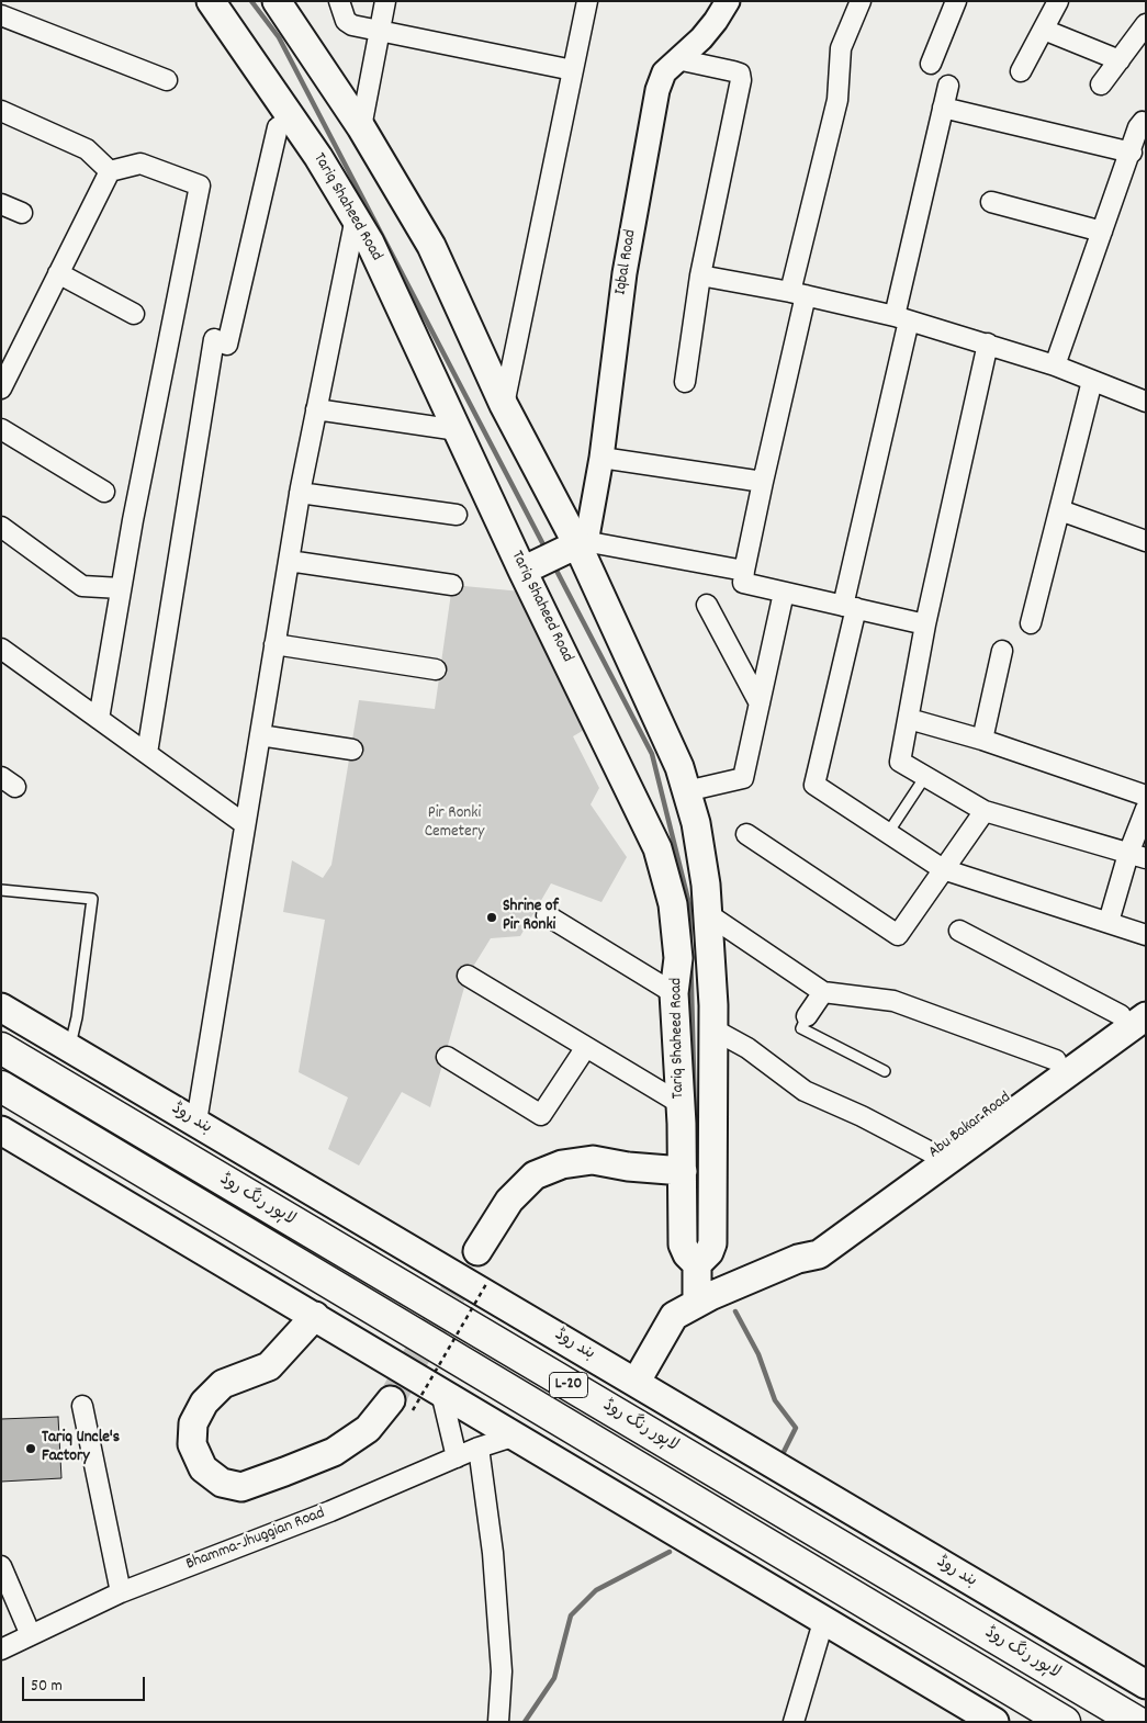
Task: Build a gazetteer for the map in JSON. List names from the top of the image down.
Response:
{
  "streets": {
    "highway": ["لاہور رنگ روڈ", "L-20"],
    "main road": ["Tariq Shaheed Road", "بند روڈ", "Abu Bakar Road"],
    "street": ["Iqbal Road", "Bhamma-Jhuggian Road"]
  },
  "crossings": [
    ["Tariq Shaheed Road", "Iqbal Road"],
    ["Tariq Shaheed Road", "Abu Bakar Road"],
    ["بند روڈ", "Abu Bakar Road"]
  ],
  "parks": ["Pir Ronki Cemetery"],
  "places": ["Shrine of Pir Ronki", "Tariq Uncle's Factory"],
  "scale_bar": "50 m"
}
